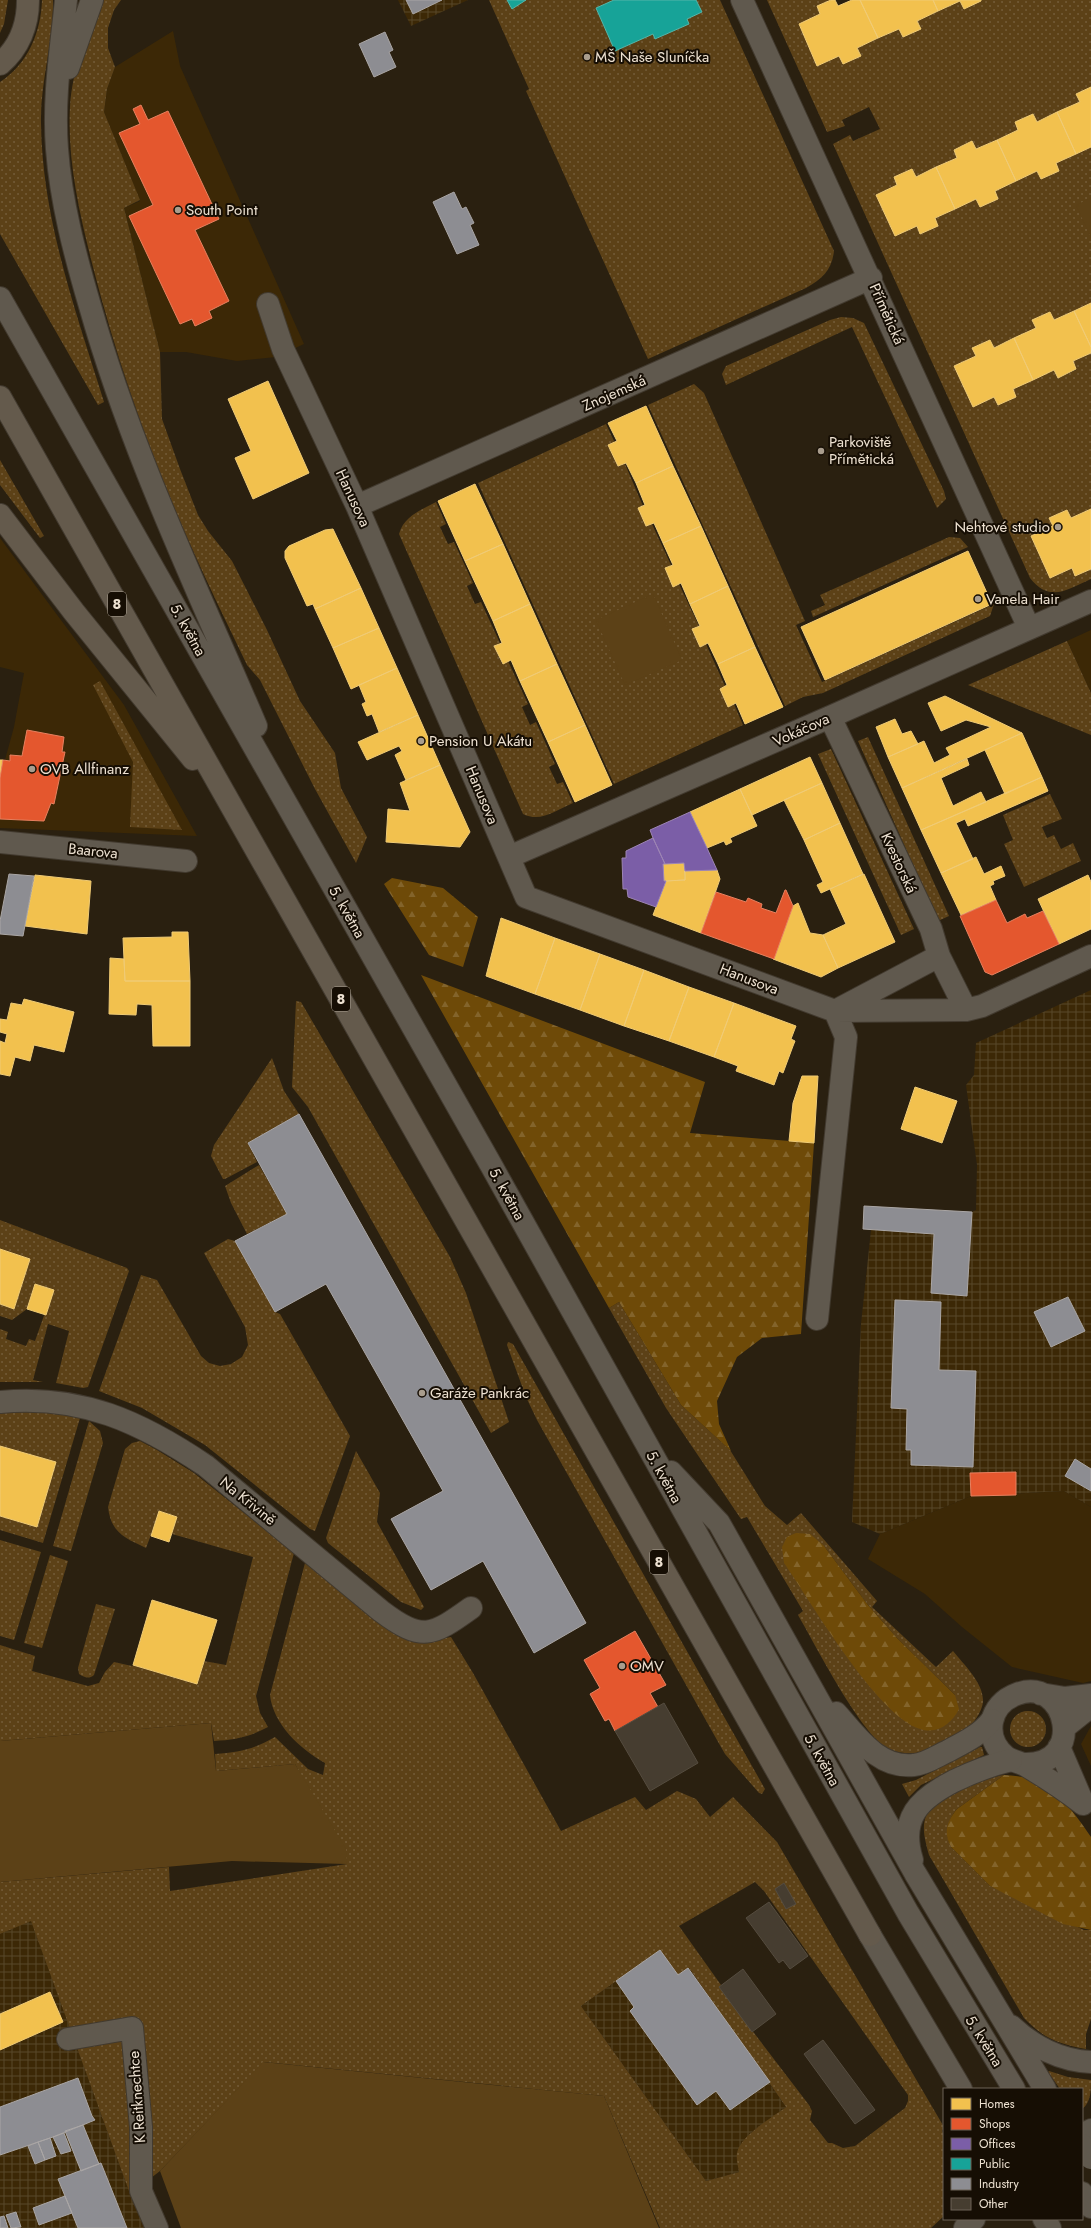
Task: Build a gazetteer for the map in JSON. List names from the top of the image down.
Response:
{
  "streets": {
    "highway": ["8"],
    "street": [
      "Přímětická",
      "Znojemská",
      "Hanusova",
      "5. května",
      "Vokáčova",
      "Baarova",
      "Kvestorská",
      "Na Křivině",
      "K Reitknechtce"
    ]
  },
  "crossings": [
    ["Přímětická", "Znojemská"],
    ["Přímětická", "Vokáčova"],
    ["Znojemská", "Hanusova"],
    ["Hanusova", "Vokáčova"],
    ["Hanusova", "Kvestorská"],
    ["Vokáčova", "Kvestorská"]
  ],
  "places": [
    "MŠ Naše Sluníčka",
    "South Point",
    "Parkoviště Přímětická",
    "Nehtové studio",
    "Vanela Hair",
    "Pension U Akátu",
    "OVB Allfinanz",
    "Garáže Pankrác",
    "OMV"
  ],
  "legend": [
    "Homes",
    "Shops",
    "Offices",
    "Public",
    "Industry",
    "Other"
  ]
}
